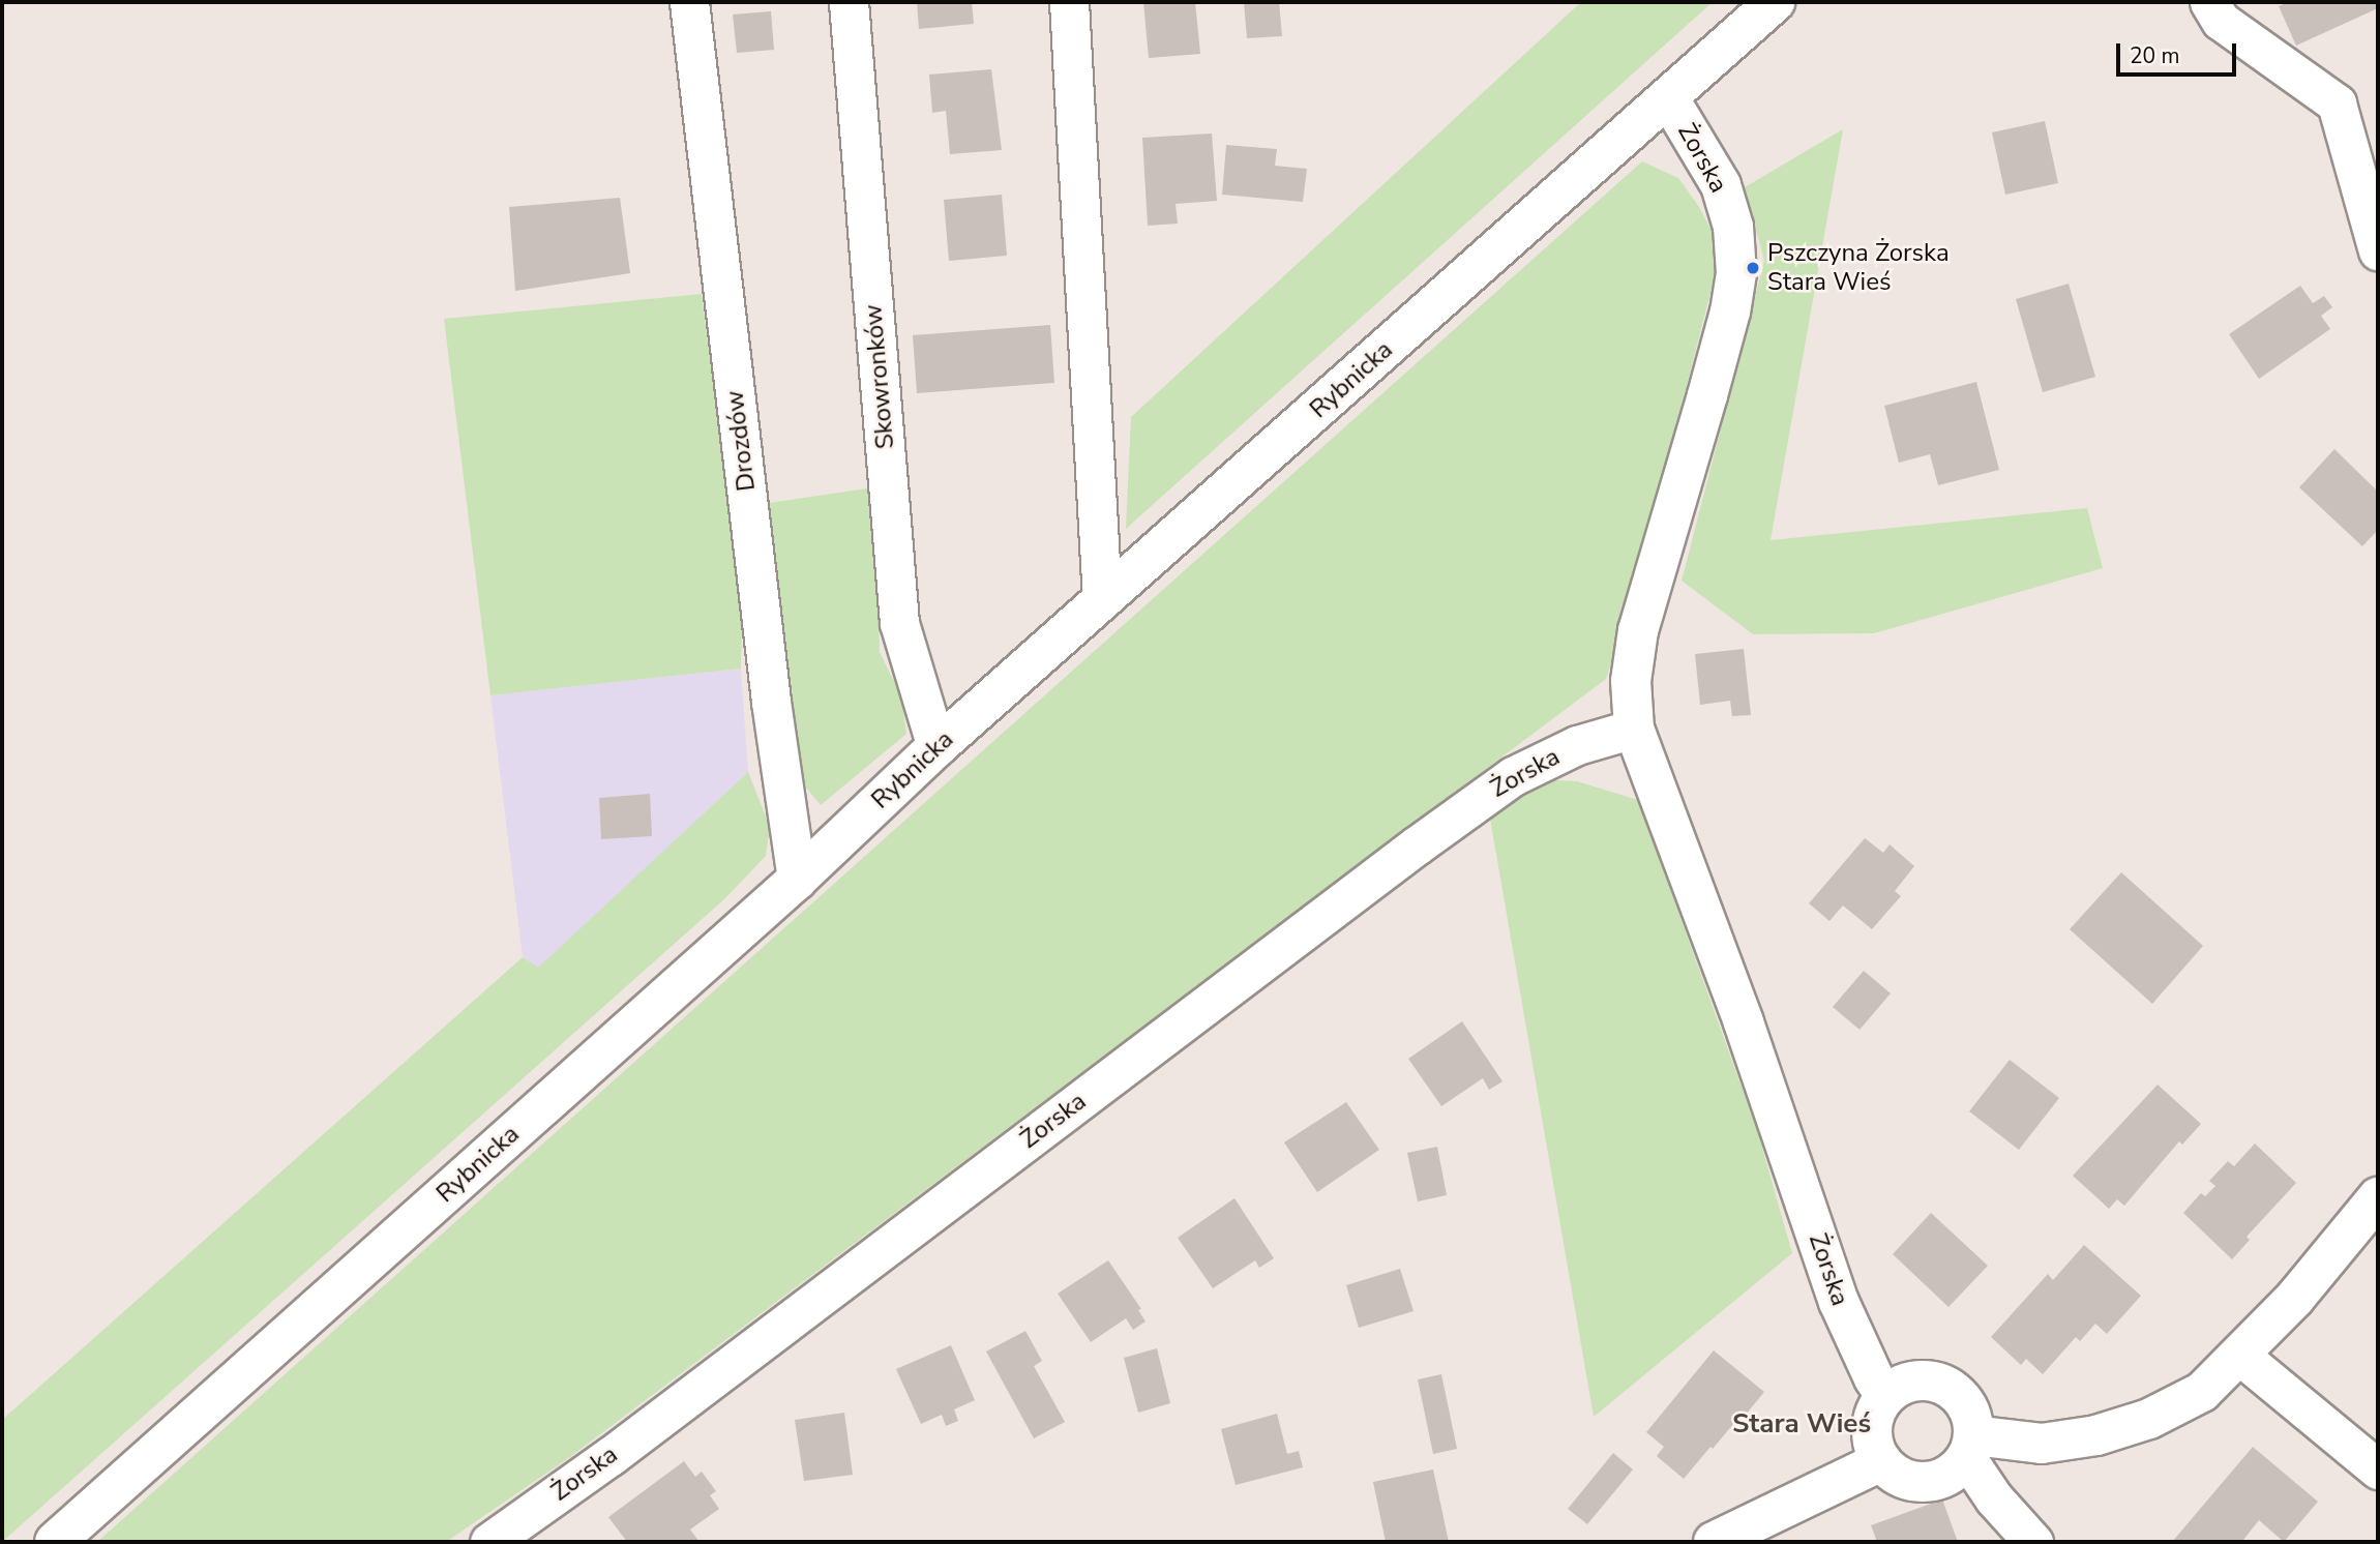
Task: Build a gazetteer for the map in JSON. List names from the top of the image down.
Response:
{
  "streets": {
    "street": [
      "Żorska",
      "Skowronków",
      "Rybnicka",
      "Drozdów"
    ]
  },
  "crossings": [
    ["Żorska", "Rybnicka"],
    ["Skowronków", "Rybnicka"],
    ["Rybnicka", "Drozdów"]
  ],
  "districts": ["Stara Wieś"],
  "places": ["Pszczyna Żorska Stara Wieś"],
  "scale_bar": "20 m"
}
